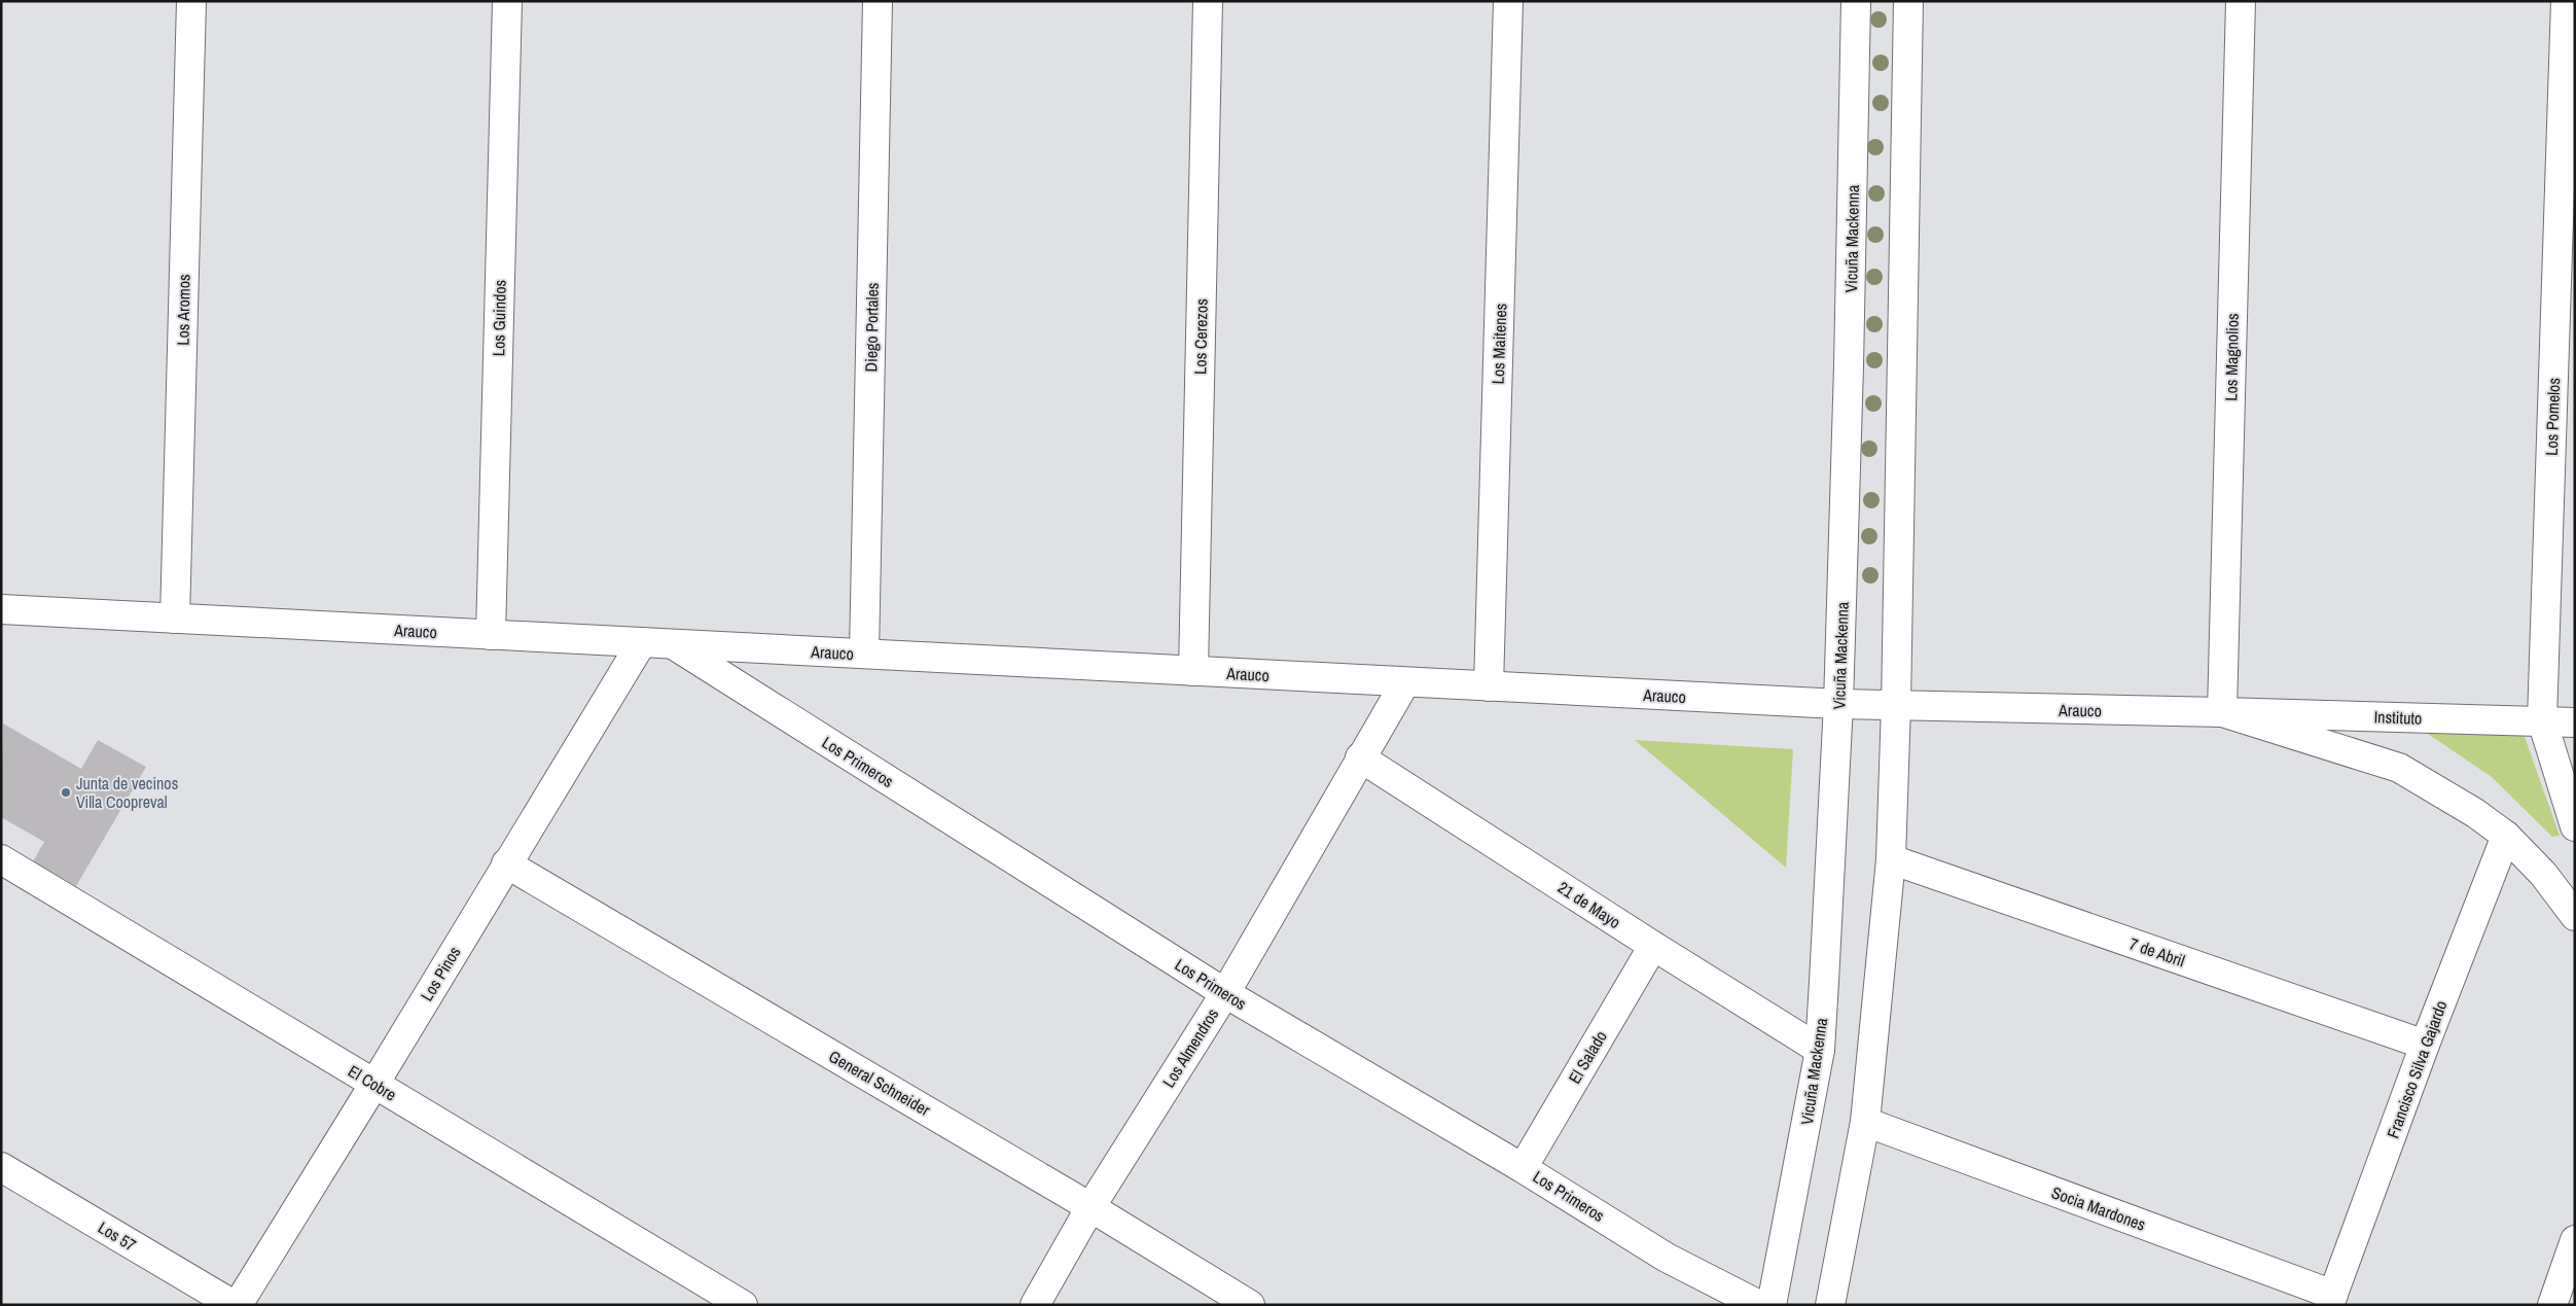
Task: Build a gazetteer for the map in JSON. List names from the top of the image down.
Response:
{
  "streets": {
    "street": [
      "Vicuña Mackenna",
      "Los Aromos",
      "Los Guindos",
      "Diego Portales",
      "Los Cerezos",
      "Los Maitenes",
      "Los Magnolios",
      "Los Pomelos",
      "Arauco",
      "Instituto",
      "Los Primeros",
      "21 de Mayo",
      "7 de Abril",
      "Los Pinos",
      "Los Almendros",
      "El Salado",
      "Francisco Silva Gajardo",
      "El Cobre",
      "General Schneider",
      "Socia Mardones",
      "Los 57"
    ]
  },
  "crossings": [
    ["Vicuña Mackenna", "Arauco"],
    ["Vicuña Mackenna", "21 de Mayo"],
    ["Los Aromos", "Arauco"],
    ["Los Guindos", "Arauco"],
    ["Diego Portales", "Arauco"],
    ["Los Cerezos", "Arauco"],
    ["Los Maitenes", "Arauco"],
    ["Los Magnolios", "Arauco"],
    ["Los Magnolios", "Instituto"],
    ["Los Pomelos", "Instituto"],
    ["Arauco", "Instituto"],
    ["Arauco", "Los Primeros"],
    ["Arauco", "Los Pinos"],
    ["Arauco", "Los Almendros"],
    ["Arauco", "Francisco Silva Gajardo"],
    ["Los Primeros", "Los Almendros"],
    ["Los Primeros", "El Salado"],
    ["21 de Mayo", "Los Almendros"],
    ["21 de Mayo", "El Salado"],
    ["7 de Abril", "Francisco Silva Gajardo"],
    ["Los Pinos", "El Cobre"],
    ["Los Pinos", "General Schneider"],
    ["Los Almendros", "General Schneider"],
    ["Francisco Silva Gajardo", "Socia Mardones"]
  ],
  "places": ["Junta de vecinos Villa Coopreval"]
}
